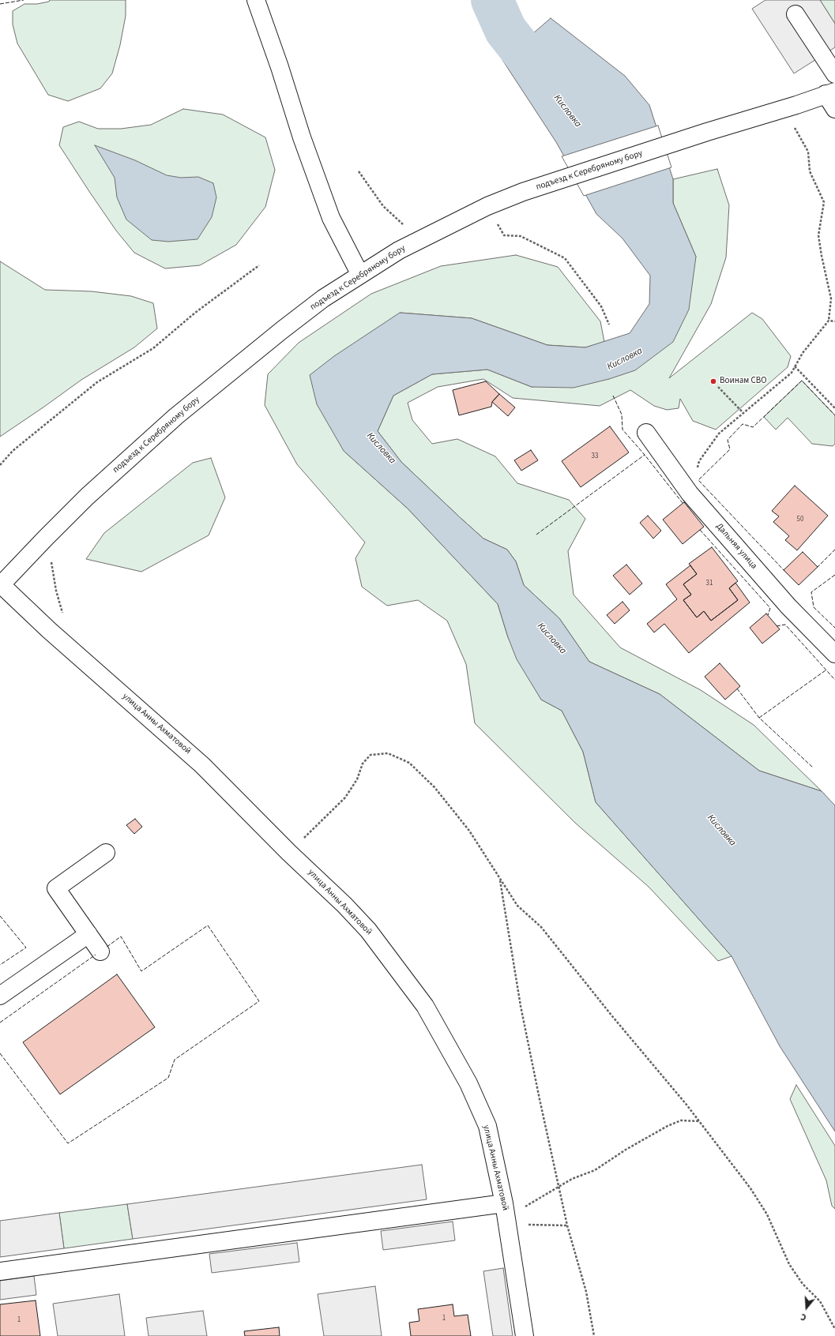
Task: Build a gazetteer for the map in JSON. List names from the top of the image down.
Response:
{
  "streets": {
    "street": ["подъезд к Серебряному бору", "Дальняя улица", "улица Анны Ахматовой"]
  },
  "crossings": [
    ["подъезд к Серебряному бору", "улица Анны Ахматовой"]
  ],
  "water": ["Кисловка"],
  "places": ["Воинам СВО"],
  "house_numbers": [
    "33",
    "50",
    "31",
    "1",
    "1"
  ],
  "north": "bottom"
}
